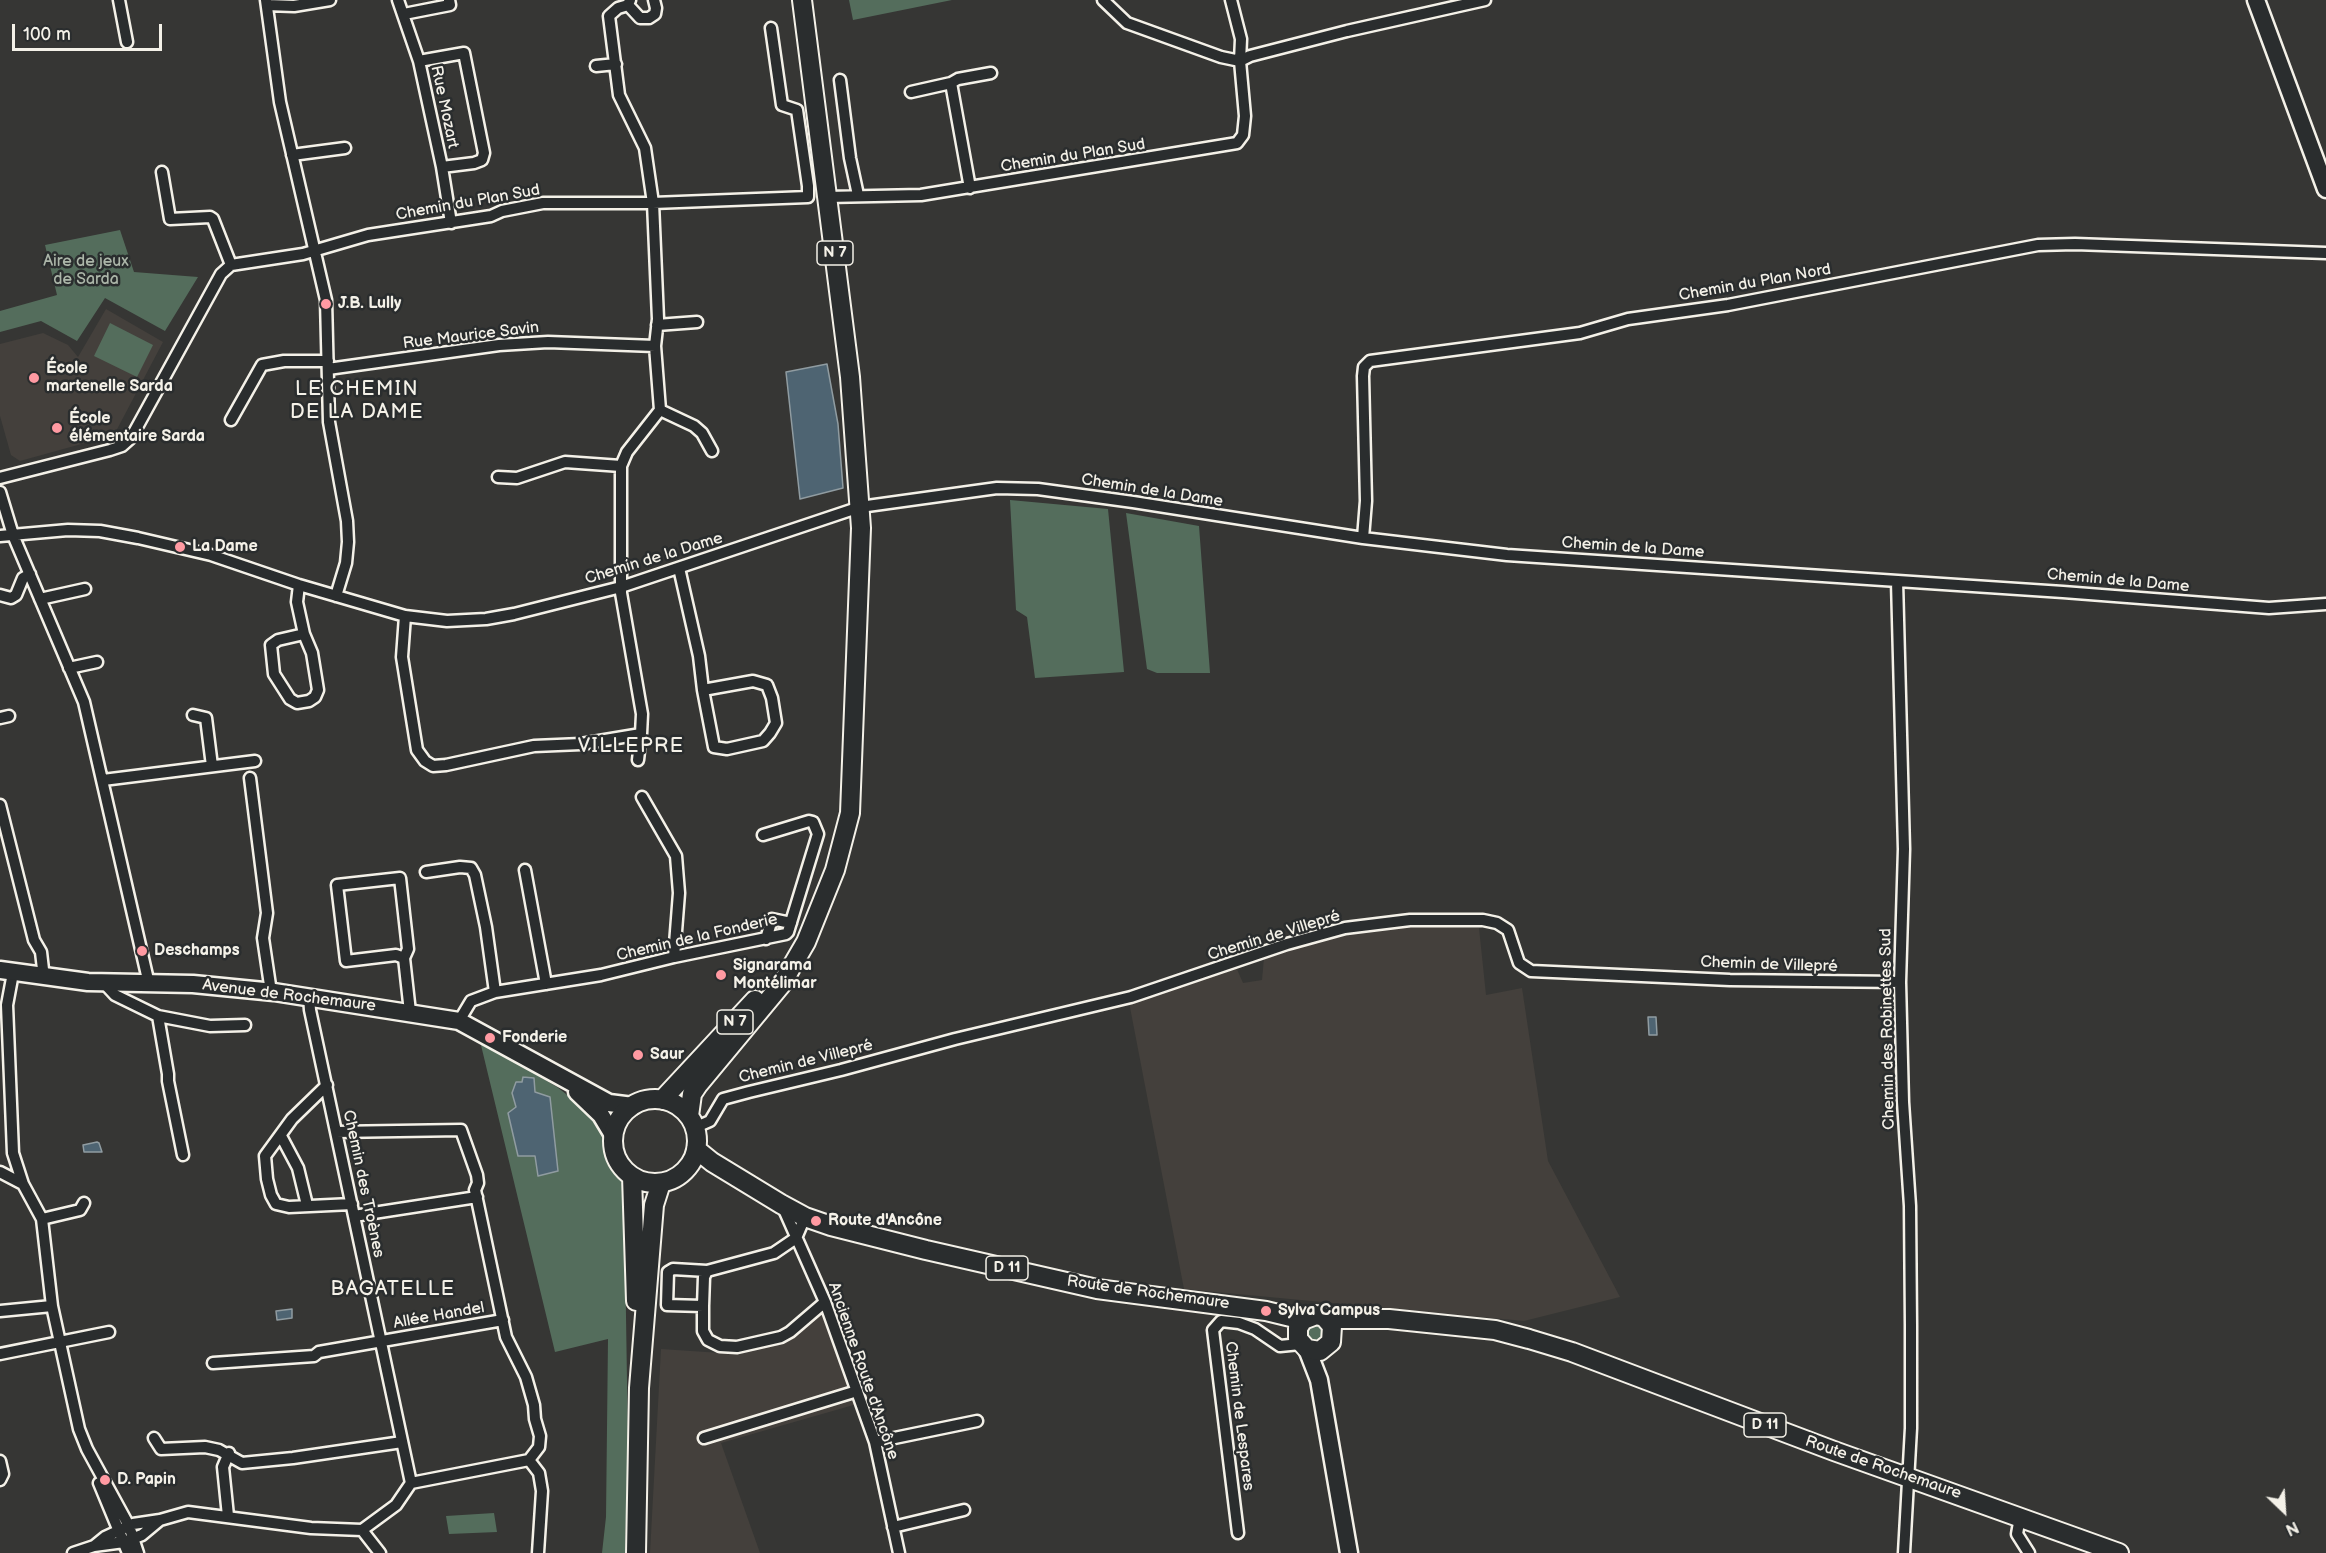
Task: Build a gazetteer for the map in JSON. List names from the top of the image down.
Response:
{
  "streets": {
    "main road": ["N 7", "D 11", "Route de Rochemaure"],
    "street": [
      "Rue Mozart",
      "Chemin du Plan Sud",
      "Chemin du Plan Nord",
      "Rue Maurice Savin",
      "Chemin de la Dame",
      "Chemin de Villepré",
      "Chemin de la Fonderie",
      "Avenue de Rochemaure",
      "Chemin des Robinettes Sud",
      "Chemin des Troènes",
      "Allée Handel",
      "Ancienne Route d'Ancône",
      "Chemin de Lespares"
    ]
  },
  "crossings": [
    ["Rue Mozart", "Chemin du Plan Sud"],
    ["Chemin du Plan Sud", "N 7"],
    ["N 7", "Chemin de la Dame"],
    ["N 7", "Chemin de Villepré"],
    ["N 7", "Avenue de Rochemaure"],
    ["N 7", "Route de Rochemaure"],
    ["Chemin du Plan Nord", "Chemin de la Dame"],
    ["Chemin de la Dame", "Chemin des Robinettes Sud"],
    ["Chemin de Villepré", "Avenue de Rochemaure"],
    ["Chemin de Villepré", "Chemin des Robinettes Sud"],
    ["Chemin de Villepré", "Route de Rochemaure"],
    ["Chemin de la Fonderie", "Avenue de Rochemaure"],
    ["Avenue de Rochemaure", "Chemin des Troènes"],
    ["Avenue de Rochemaure", "Route de Rochemaure"],
    ["Chemin des Robinettes Sud", "Route de Rochemaure"],
    ["Chemin des Troènes", "Allée Handel"],
    ["Route de Rochemaure", "Ancienne Route d'Ancône"],
    ["Route de Rochemaure", "Chemin de Lespares"]
  ],
  "districts": ["LE CHEMIN DE LA DAME", "VILLEPRE", "BAGATELLE"],
  "parks": ["Aire de jeux de Sarda"],
  "places": [
    "J.B. Lully",
    "École martenelle Sarda",
    "École élémentaire Sarda",
    "La Dame",
    "Deschamps",
    "Signarama Montélimar",
    "Fonderie",
    "Saur",
    "Route d'Ancône",
    "Sylva Campus",
    "D. Papin"
  ],
  "scale_bar": "100 m",
  "north": "bottom right"
}
